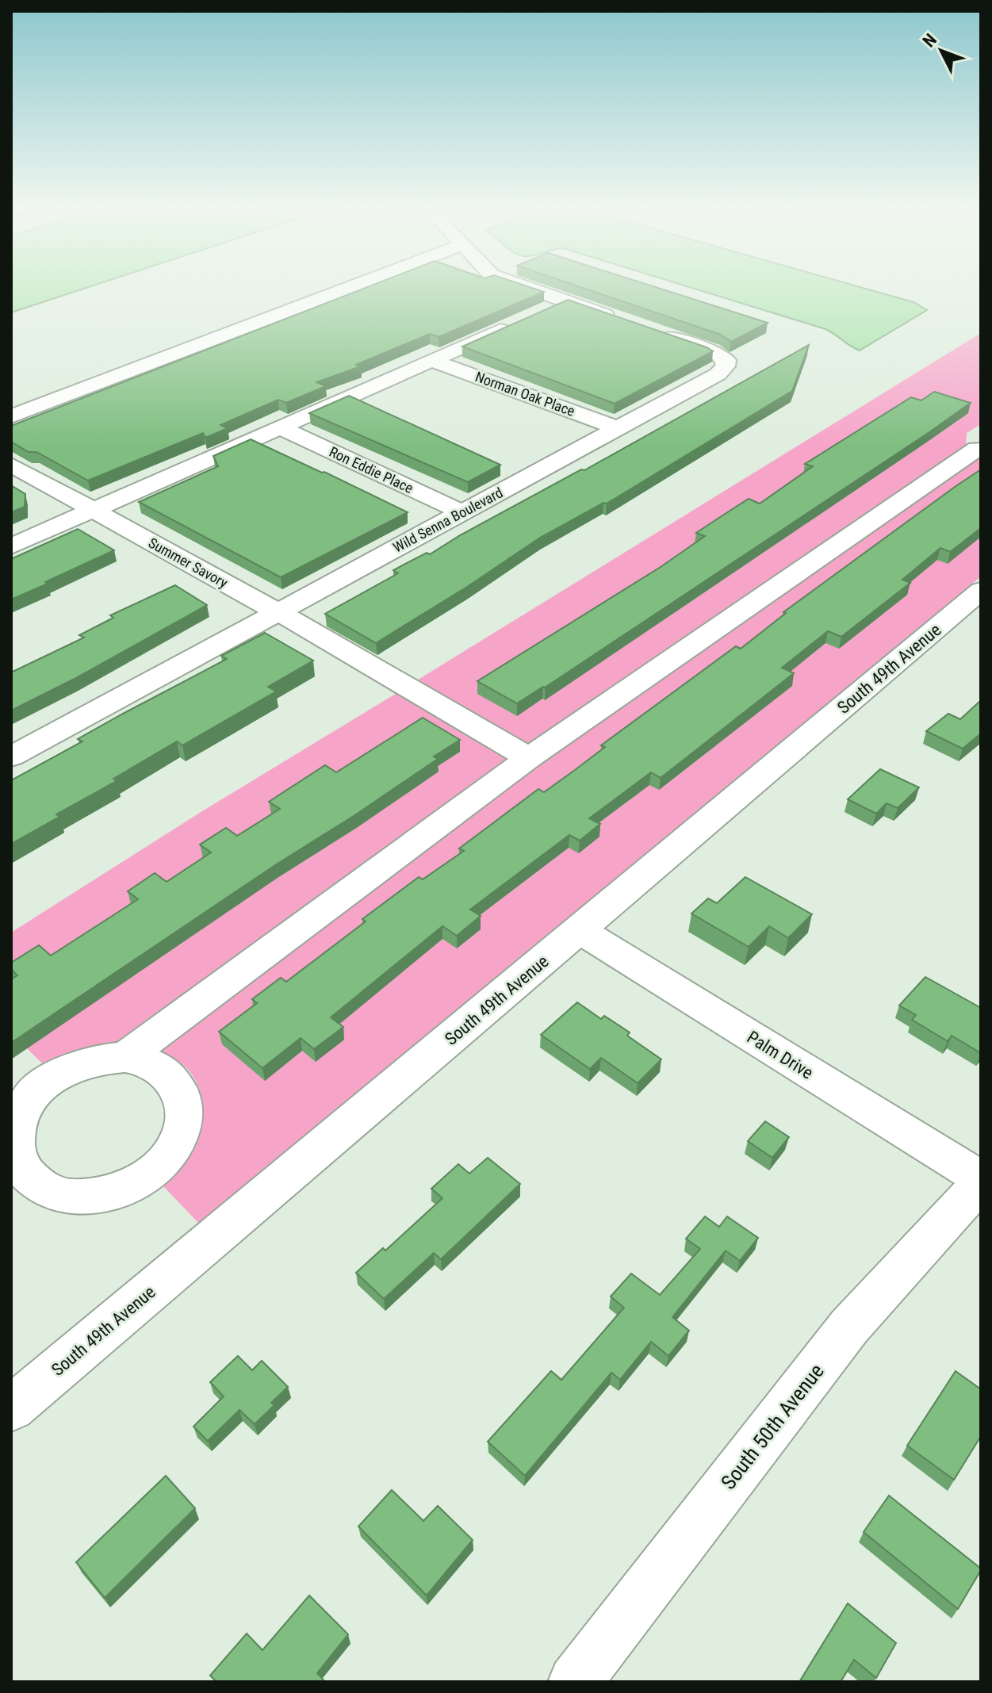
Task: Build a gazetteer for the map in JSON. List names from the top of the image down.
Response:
{
  "streets": {
    "street": [
      "Norman Oak Place",
      "Ron Eddie Place",
      "Wild Senna Boulevard",
      "Summer Savory",
      "South 49th Avenue",
      "Palm Drive",
      "South 50th Avenue"
    ]
  },
  "crossings": [
    ["Norman Oak Place", "Wild Senna Boulevard"],
    ["Ron Eddie Place", "Wild Senna Boulevard"],
    ["Wild Senna Boulevard", "Summer Savory"],
    ["South 49th Avenue", "Palm Drive"],
    ["Palm Drive", "South 50th Avenue"]
  ],
  "north": "top left"
}
